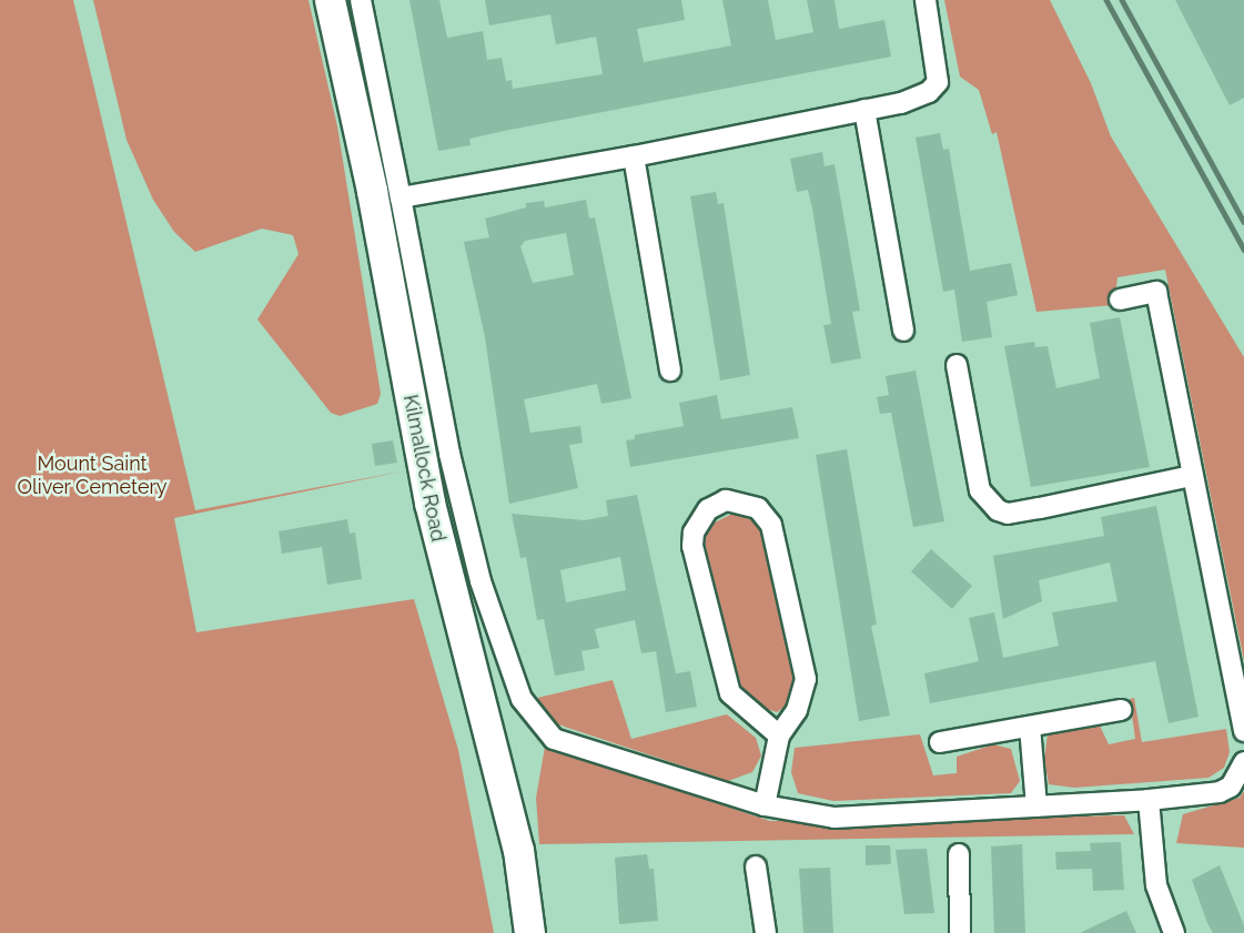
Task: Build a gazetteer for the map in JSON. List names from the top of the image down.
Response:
{
  "streets": {
    "main road": ["Kilmallock Road"]
  },
  "parks": ["Mount Saint Oliver Cemetery"]
}
